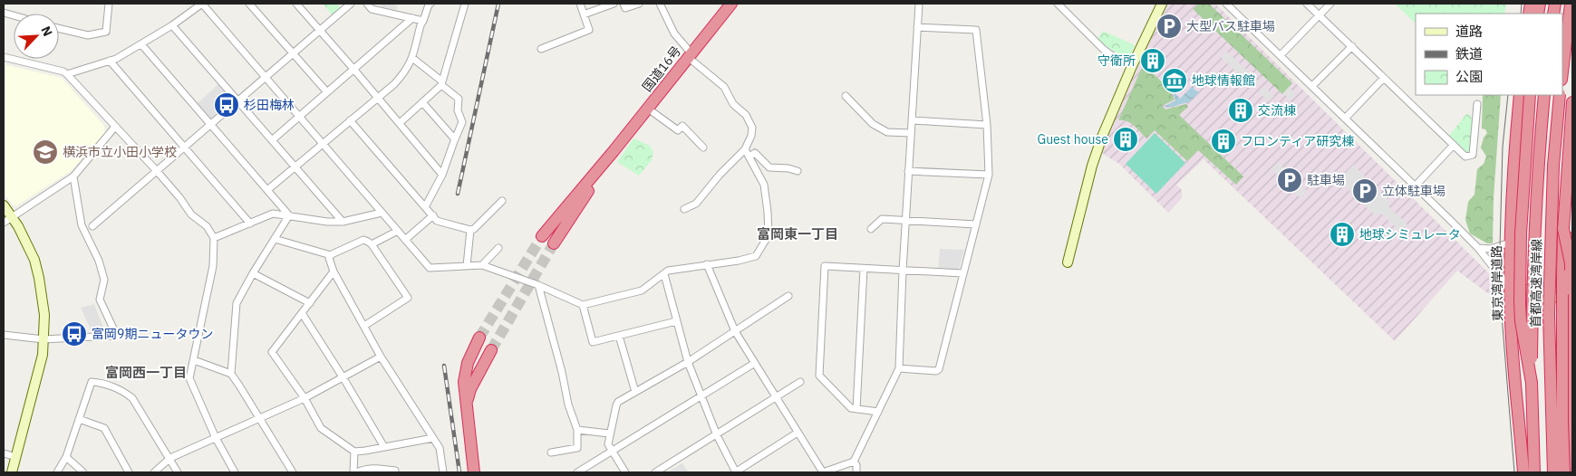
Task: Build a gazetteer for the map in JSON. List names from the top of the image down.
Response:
{
  "streets": {
    "highway": ["国道16号", "東京湾岸道路", "首都高速湾岸線"]
  },
  "districts": ["富岡東一丁目", "富岡西一丁目"],
  "places": {
    "parking": ["大型バス駐車場", "駐車場", "立体駐車場"],
    "building": [
      "守衛所",
      "交流棟",
      "Guest house",
      "フロンティア研究棟",
      "地球シミュレータ"
    ],
    "museum": ["地球情報館"],
    "bus stop": ["杉田梅林", "富岡9期ニュータウン"],
    "school or university": ["横浜市立小田小学校"]
  },
  "legend": ["道路", "鉄道", "公園"],
  "north": "top right"
}
